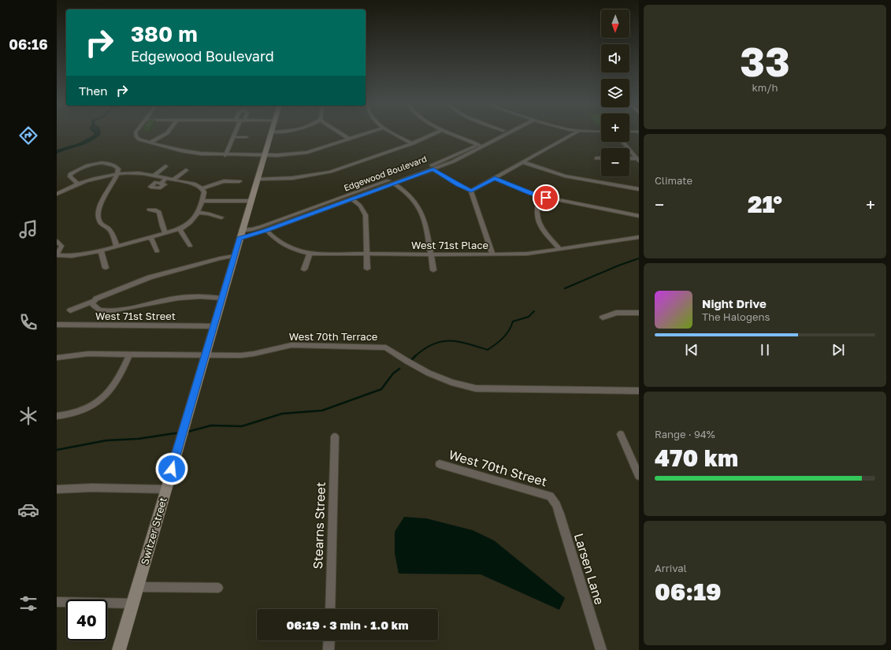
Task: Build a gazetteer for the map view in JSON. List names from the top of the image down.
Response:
{
  "streets": {
    "street": [
      "Edgewood Boulevard",
      "West 71st Place",
      "West 71st Street",
      "West 70th Terrace",
      "West 70th Street",
      "Stearns Street",
      "Switzer Street",
      "Larsen Lane"
    ]
  },
  "crossings": [
    ["Edgewood Boulevard", "West 71st Place"],
    ["Edgewood Boulevard", "Switzer Street"],
    ["West 71st Street", "Switzer Street"],
    ["West 70th Terrace", "Switzer Street"],
    ["West 70th Street", "Larsen Lane"]
  ],
  "north": "bottom",
  "page": {
    "tabs": "06:16",
    "tile": [
      ["33", "km/h"],
      "Climate",
      ["Range · 94%", "470 km"],
      ["Arrival", "06:19"]
    ],
    "map_buttons": ["+", "−"],
    "turn": ["380 m", "Edgewood Boulevard"],
    "then": "Then",
    "heat": ["−", "21°", "+"],
    "song": ["Night Drive", "The Halogens"],
    "limit": "40",
    "trip": "06:19 · 3 min · 1.0 km"
  }
}
